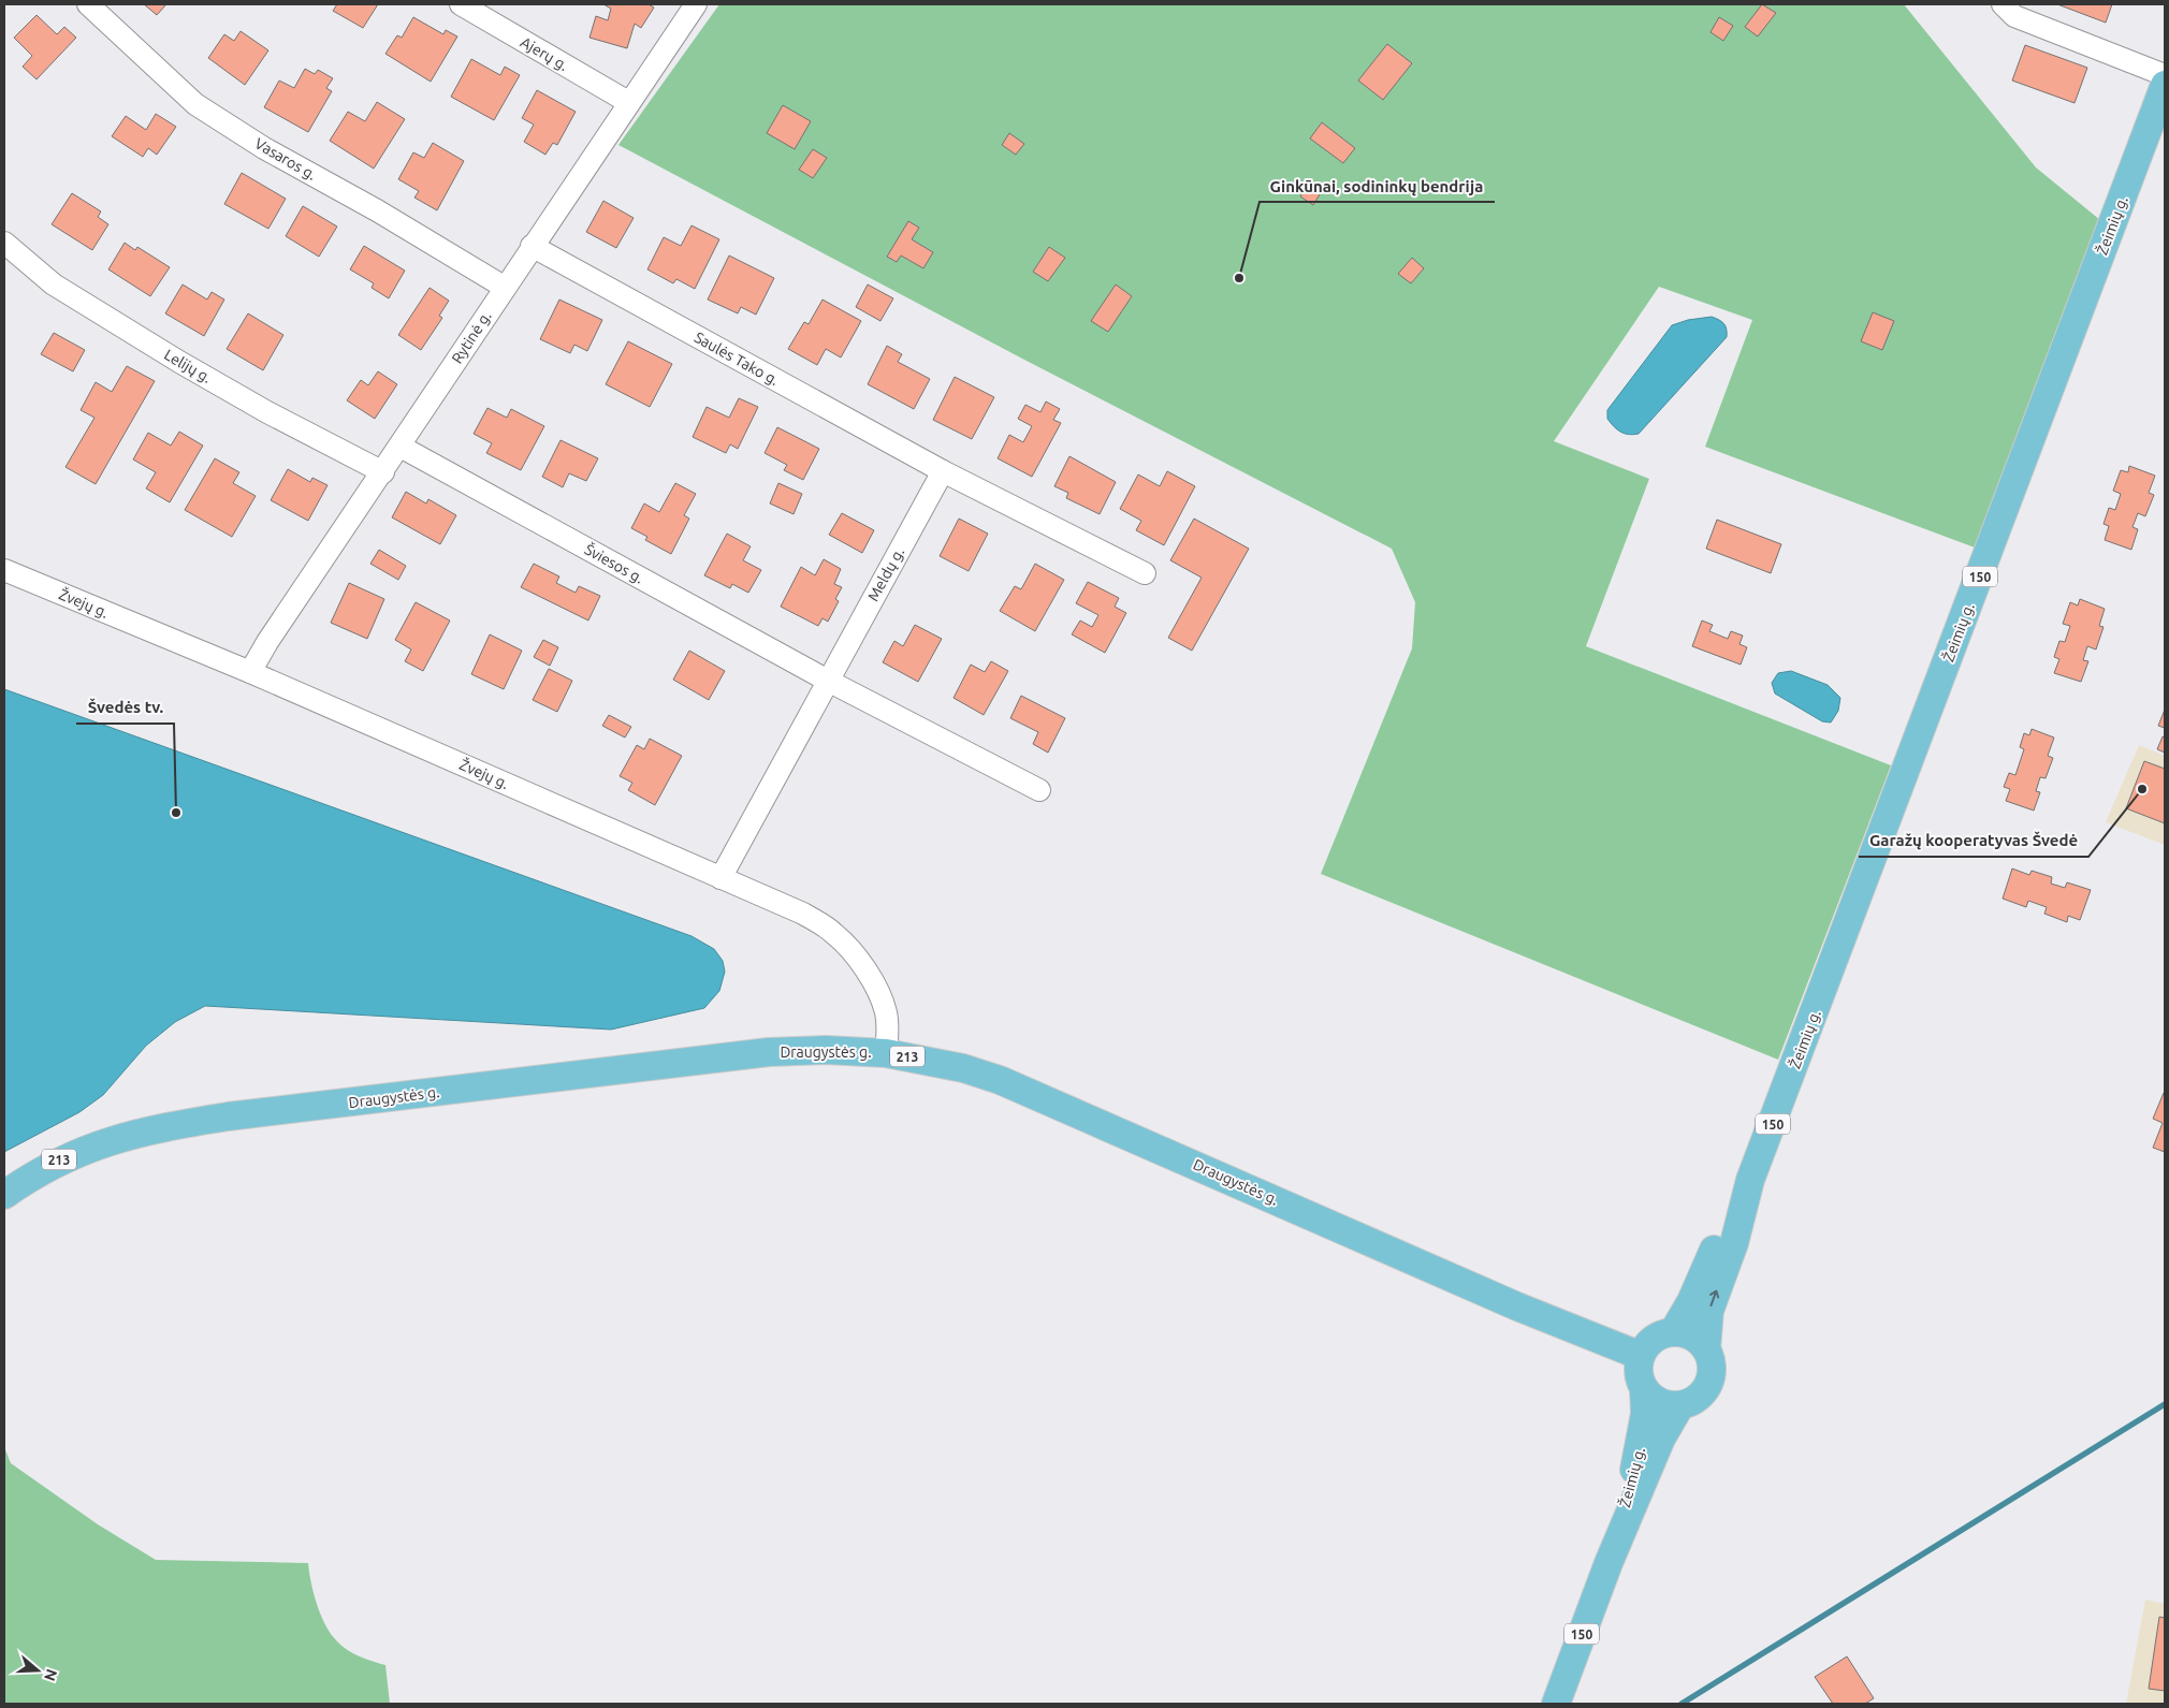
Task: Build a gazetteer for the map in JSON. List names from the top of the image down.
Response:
{
  "streets": {
    "main road": [
      "Žeimių g.",
      "150",
      "Draugystės g.",
      "213"
    ],
    "street": [
      "Ajerų g.",
      "Vasaros g.",
      "Rytinė g.",
      "Saulės Tako g.",
      "Lelijų g.",
      "Šviesos g.",
      "Meldų g.",
      "Žvejų g."
    ]
  },
  "crossings": [
    ["Ajerų g.", "Rytinė g."],
    ["Vasaros g.", "Rytinė g."],
    ["Žeimių g.", "Draugystės g."],
    ["Rytinė g.", "Saulės Tako g."],
    ["Rytinė g.", "Lelijų g."],
    ["Rytinė g.", "Šviesos g."],
    ["Rytinė g.", "Žvejų g."],
    ["Saulės Tako g.", "Meldų g."],
    ["Šviesos g.", "Meldų g."],
    ["Meldų g.", "Žvejų g."],
    ["Žvejų g.", "Draugystės g."]
  ],
  "places": ["Ginkūnai, sodininkų bendrija", "Garažų kooperatyvas Švedė", "Švedės tv."],
  "north": "right"
}
